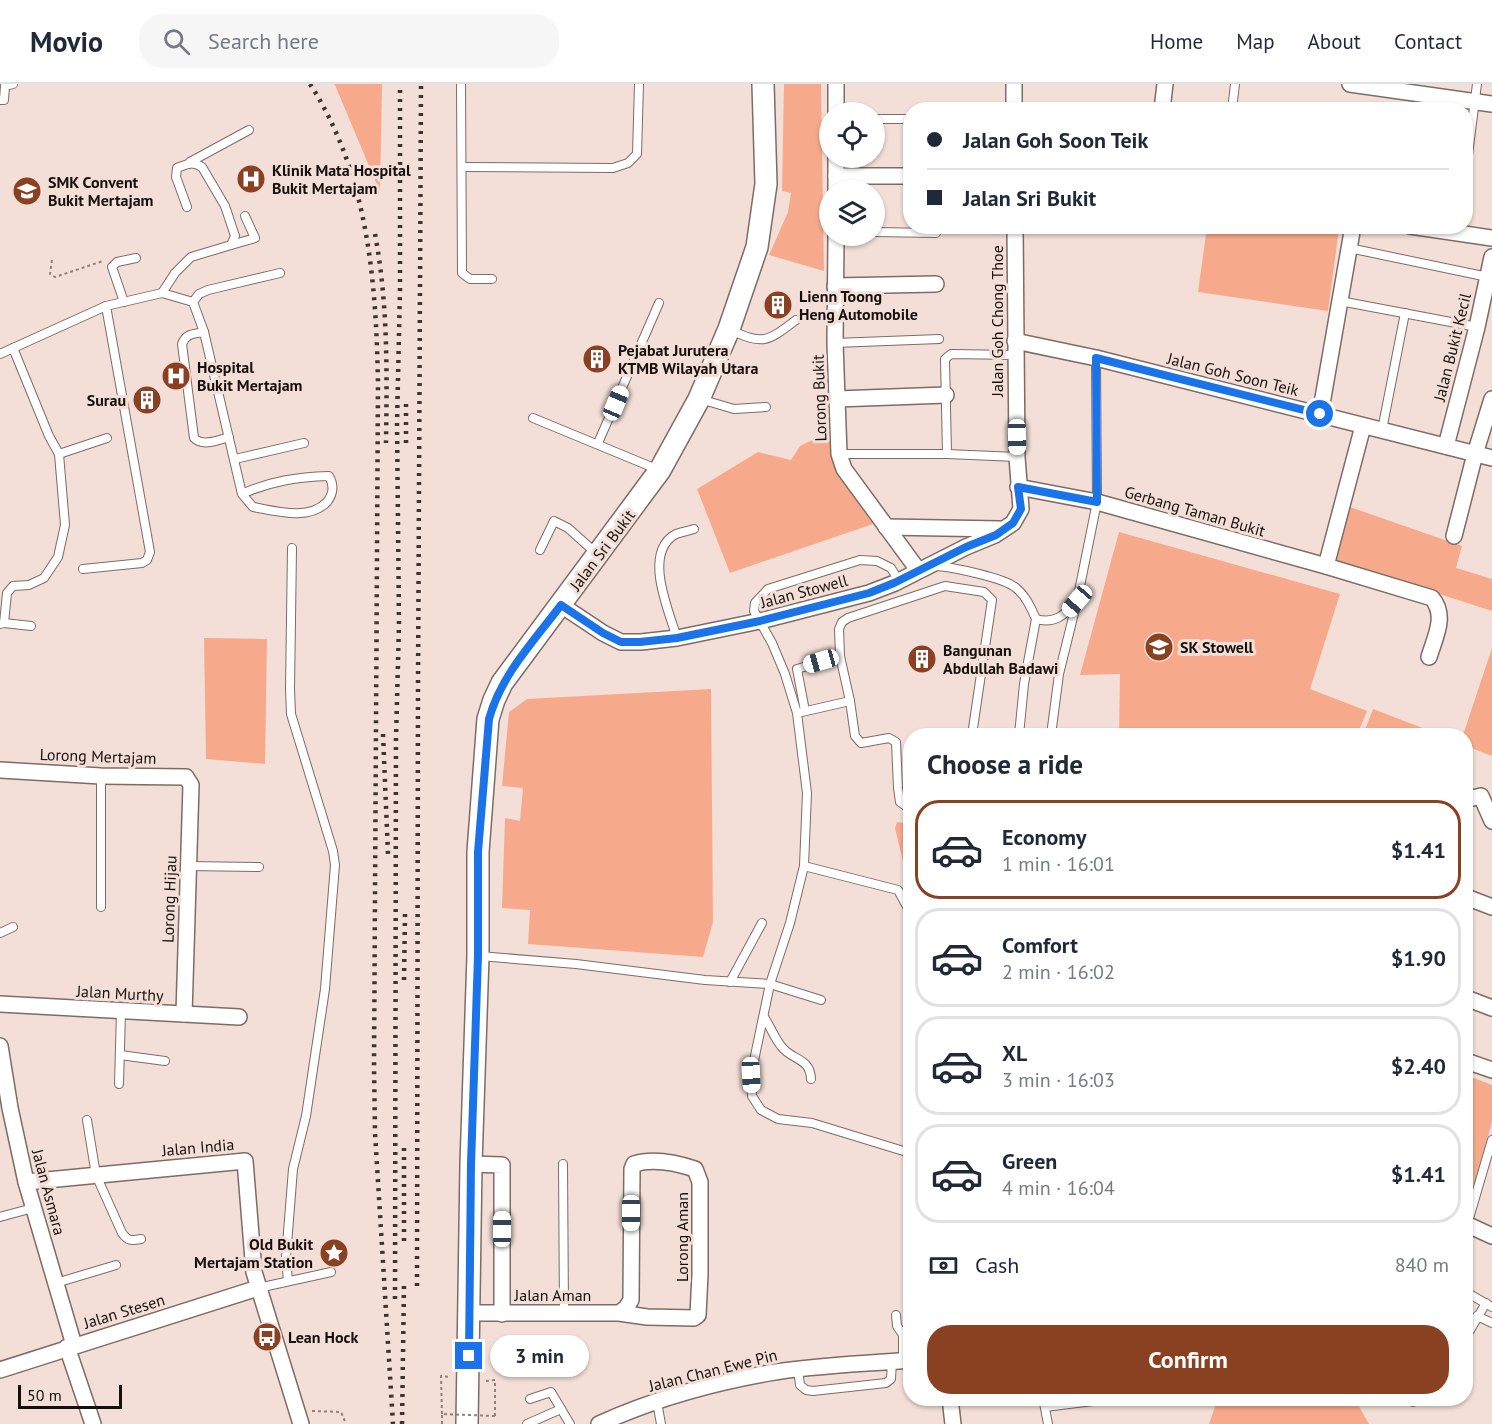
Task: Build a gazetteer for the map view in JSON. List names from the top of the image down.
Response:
{
  "streets": {
    "street": [
      "Jalan Goh Chong Thoe",
      "Jalan Bukit Kecil",
      "Jalan Goh Soon Teik",
      "Lorong Bukit",
      "Gerbang Taman Bukit",
      "Jalan Sri Bukit",
      "Jalan Stowell",
      "Lorong Mertajam",
      "Lorong Hijau",
      "Jalan Murthy",
      "Jalan India",
      "Jalan Asmara",
      "Lorong Aman",
      "Jalan Aman",
      "Jalan Stesen",
      "Jalan Chan Ewe Pin"
    ]
  },
  "crossings": [
    ["Jalan Goh Chong Thoe", "Jalan Goh Soon Teik"],
    ["Jalan Goh Chong Thoe", "Gerbang Taman Bukit"],
    ["Jalan Goh Chong Thoe", "Jalan Stowell"],
    ["Jalan Bukit Kecil", "Jalan Goh Soon Teik"],
    ["Lorong Bukit", "Jalan Stowell"],
    ["Gerbang Taman Bukit", "Jalan Stowell"],
    ["Jalan Sri Bukit", "Jalan Stowell"],
    ["Jalan Sri Bukit", "Jalan Aman"],
    ["Lorong Mertajam", "Lorong Hijau"],
    ["Lorong Hijau", "Jalan Murthy"],
    ["Jalan India", "Jalan Asmara"],
    ["Jalan India", "Jalan Stesen"],
    ["Jalan Asmara", "Jalan Stesen"],
    ["Lorong Aman", "Jalan Aman"]
  ],
  "places": {
    "hospital": ["Klinik Mata Hospital Bukit Mertajam", "Hospital Bukit Mertajam"],
    "school or university": ["SMK Convent Bukit Mertajam", "SK Stowell"],
    "building": [
      "Lienn Toong Heng Automobile",
      "Pejabat Jurutera KTMB Wilayah Utara",
      "Surau",
      "Bangunan Abdullah Badawi"
    ],
    "place": ["Old Bukit Mertajam Station"],
    "bus stop": ["Lean Hock"]
  },
  "scale_bar": "50 m",
  "page": {
    "header": "Movio",
    "search": "Search here",
    "nav": [
      "Home",
      "Map",
      "About",
      "Contact"
    ],
    "banner": ["Jalan Goh Soon Teik", "Jalan Sri Bukit"],
    "heading": "Choose a ride",
    "list": [
      {
        "name": "Economy",
        "note": "1 min · 16:01",
        "value": "$1.41"
      },
      {
        "name": "Comfort",
        "note": "2 min · 16:02",
        "value": "$1.90"
      },
      {
        "name": "XL",
        "note": "3 min · 16:03",
        "value": "$2.40"
      },
      {
        "name": "Green",
        "note": "4 min · 16:04",
        "value": "$1.41"
      }
    ],
    "pay": ["Cash", "840 m"],
    "buttons": "Confirm",
    "bubble": "3 min",
    "scale": "50 m"
  }
}
